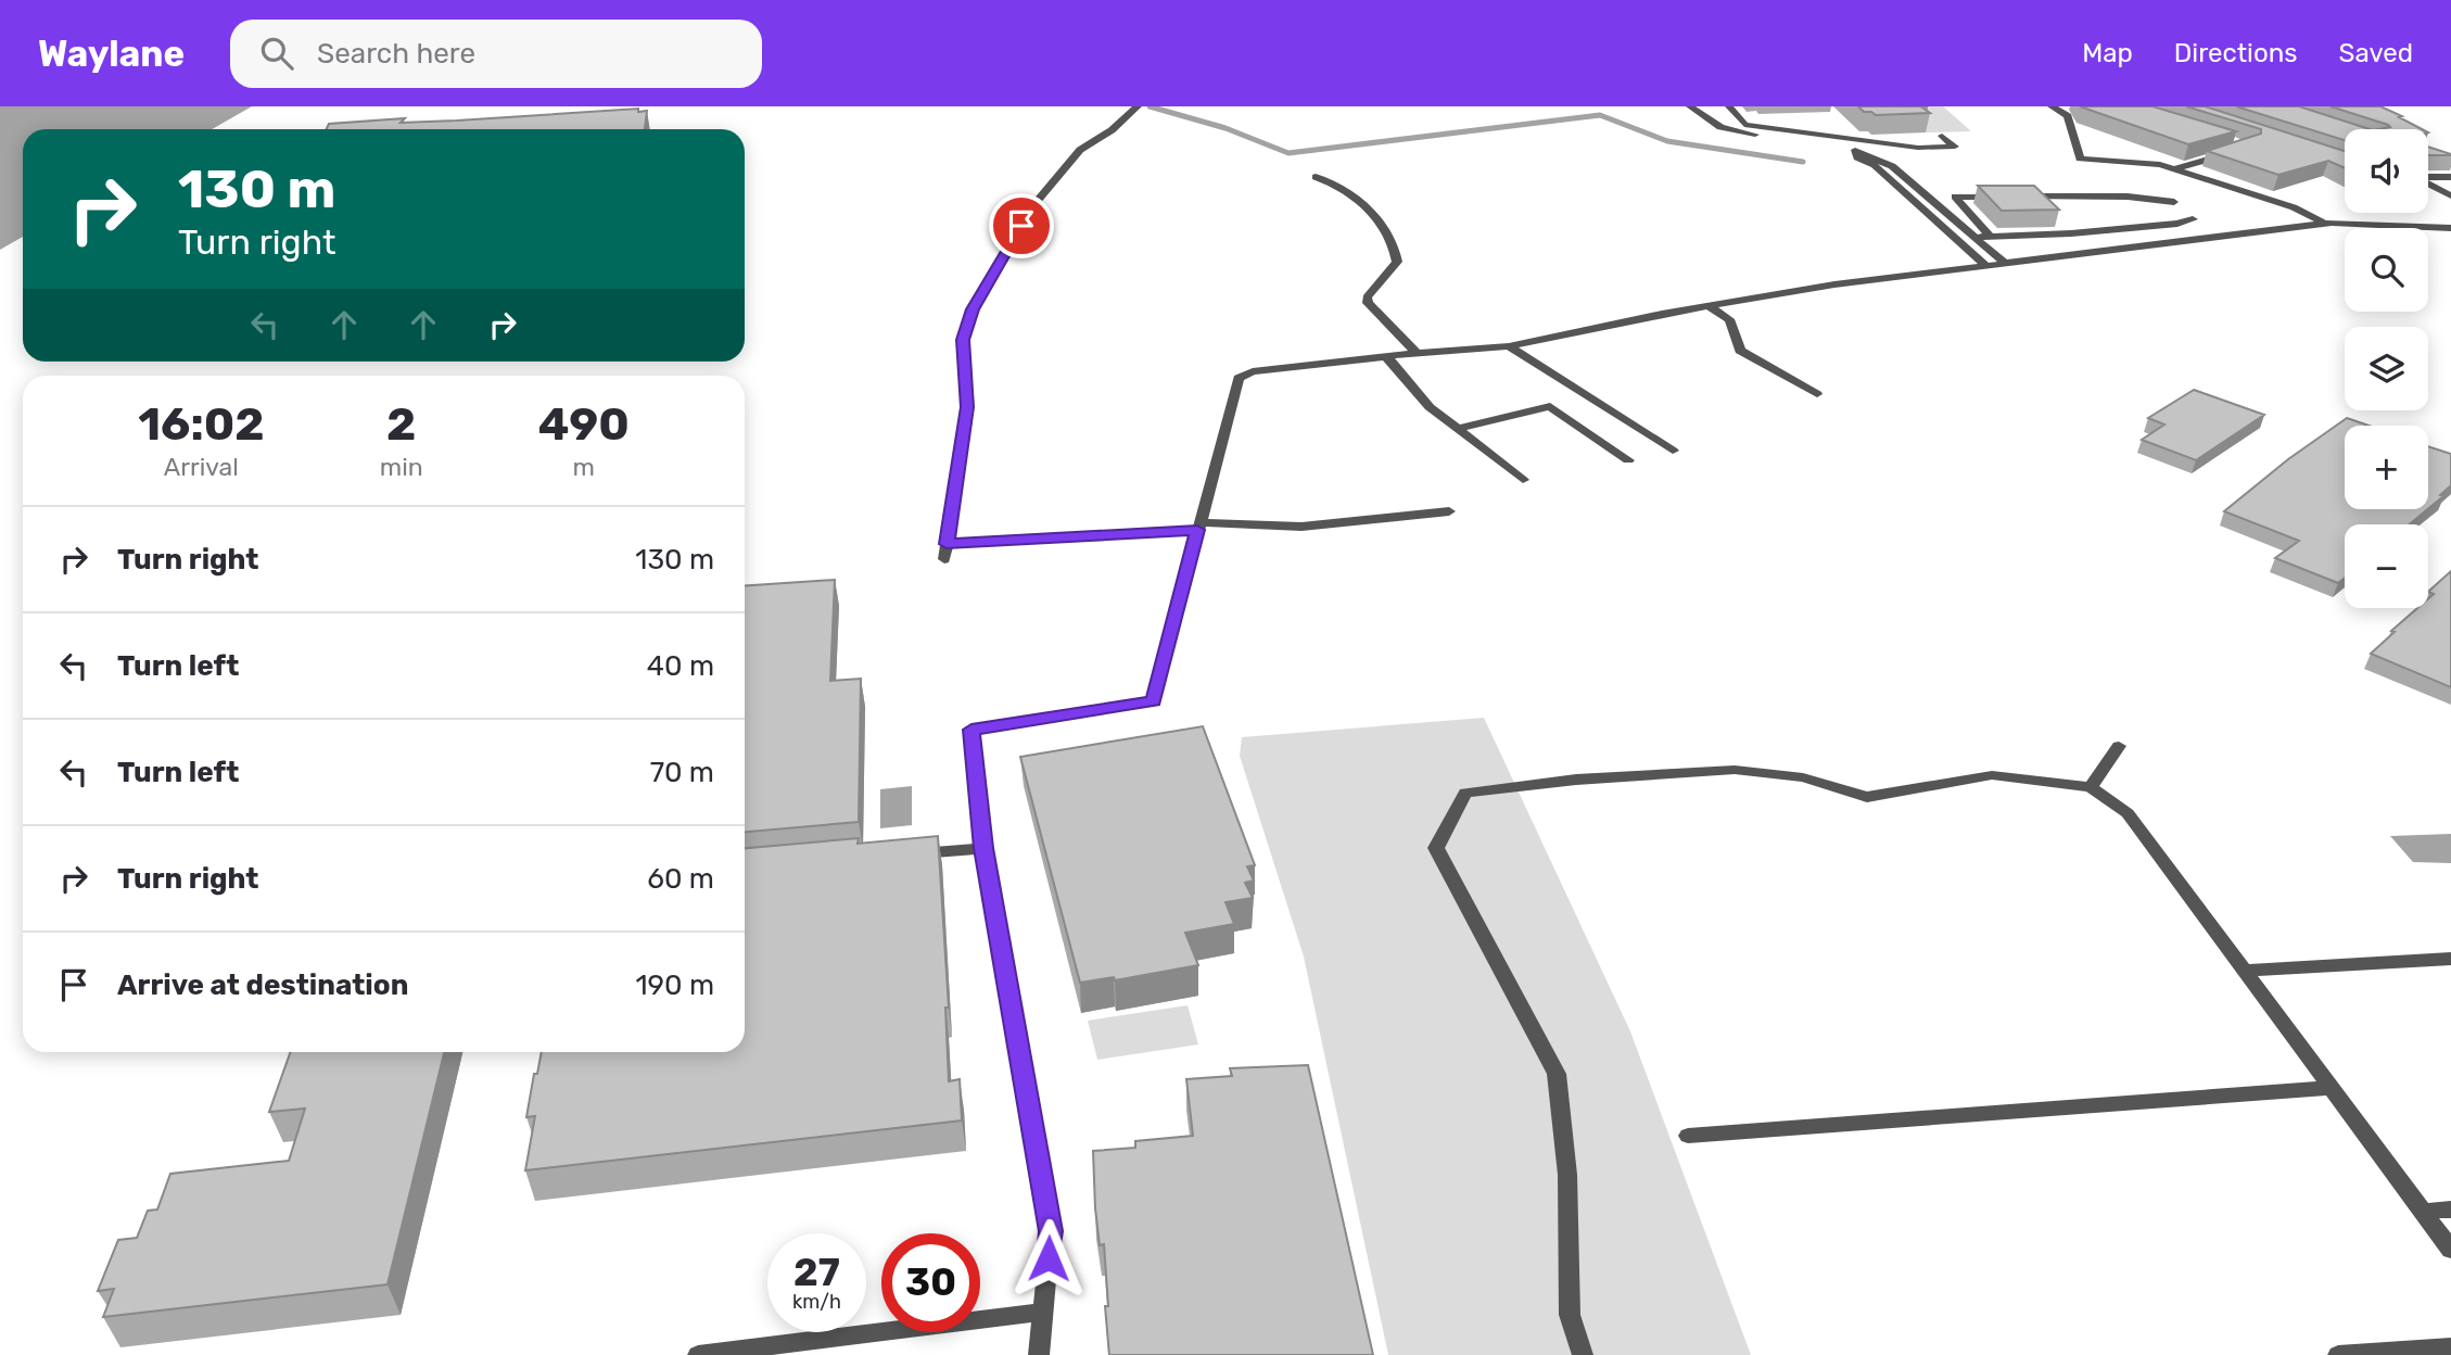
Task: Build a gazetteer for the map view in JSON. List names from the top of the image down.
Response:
{
  "page": {
    "header": "Waylane",
    "search": "Search here",
    "nav": ["Map", "Directions", "Saved"],
    "map_buttons": ["+", "−"],
    "turn": ["130 m", "Turn right"],
    "eta": [
      "16:02",
      "Arrival",
      "2",
      "min",
      "490",
      "m"
    ],
    "list": [
      {
        "name": "Turn right",
        "value": "130 m"
      },
      {
        "name": "Turn left",
        "value": "40 m"
      },
      {
        "name": "Turn left",
        "value": "70 m"
      },
      {
        "name": "Turn right",
        "value": "60 m"
      },
      {
        "name": "Arrive at destination",
        "value": "190 m"
      }
    ],
    "speed": "27 km/h",
    "limit": "30"
  }
}
